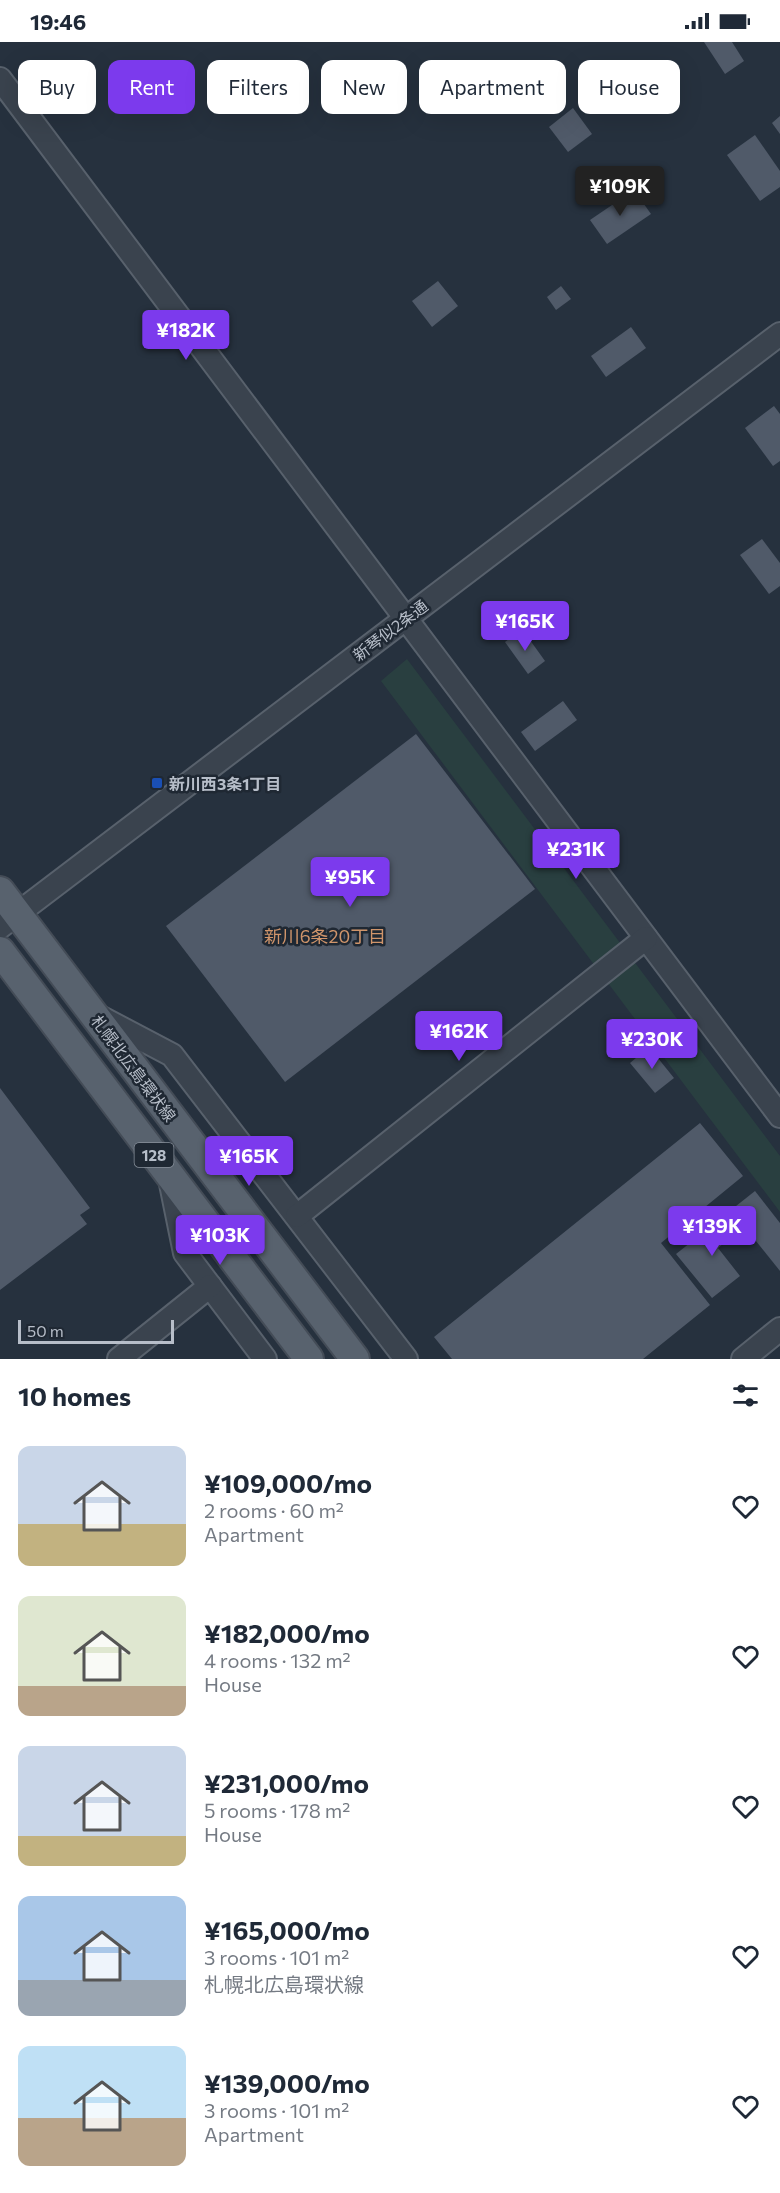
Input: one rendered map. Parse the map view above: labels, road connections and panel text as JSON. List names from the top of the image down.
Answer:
{
  "streets": {
    "main road": ["札幌北広島環状線", "128"],
    "street": ["新琴似2条通"]
  },
  "crossings": [
    ["新琴似2条通", "札幌北広島環状線"]
  ],
  "districts": ["新川6条20丁目"],
  "places": {
    "transit": ["新川西3条1丁目"]
  },
  "scale_bar": "50 m",
  "page": {
    "status": "19:46",
    "chip": [
      "Buy",
      "Rent",
      "Filters",
      "New",
      "Apartment",
      "House"
    ],
    "price": [
      "¥109K",
      "¥182K",
      "¥165K",
      "¥231K",
      "¥95K",
      "¥162K",
      "¥230K",
      "¥165K",
      "¥139K",
      "¥103K"
    ],
    "scale": "50 m",
    "heading": "10 homes",
    "list": [
      {
        "name": "¥109,000/mo",
        "note": "2 rooms · 60 m² · Apartment"
      },
      {
        "name": "¥182,000/mo",
        "note": "4 rooms · 132 m² · House"
      },
      {
        "name": "¥231,000/mo",
        "note": "5 rooms · 178 m² · House"
      },
      {
        "name": "¥165,000/mo",
        "note": "3 rooms · 101 m² · 札幌北広島環状線"
      },
      {
        "name": "¥139,000/mo",
        "note": "3 rooms · 101 m² · Apartment"
      }
    ]
  }
}
